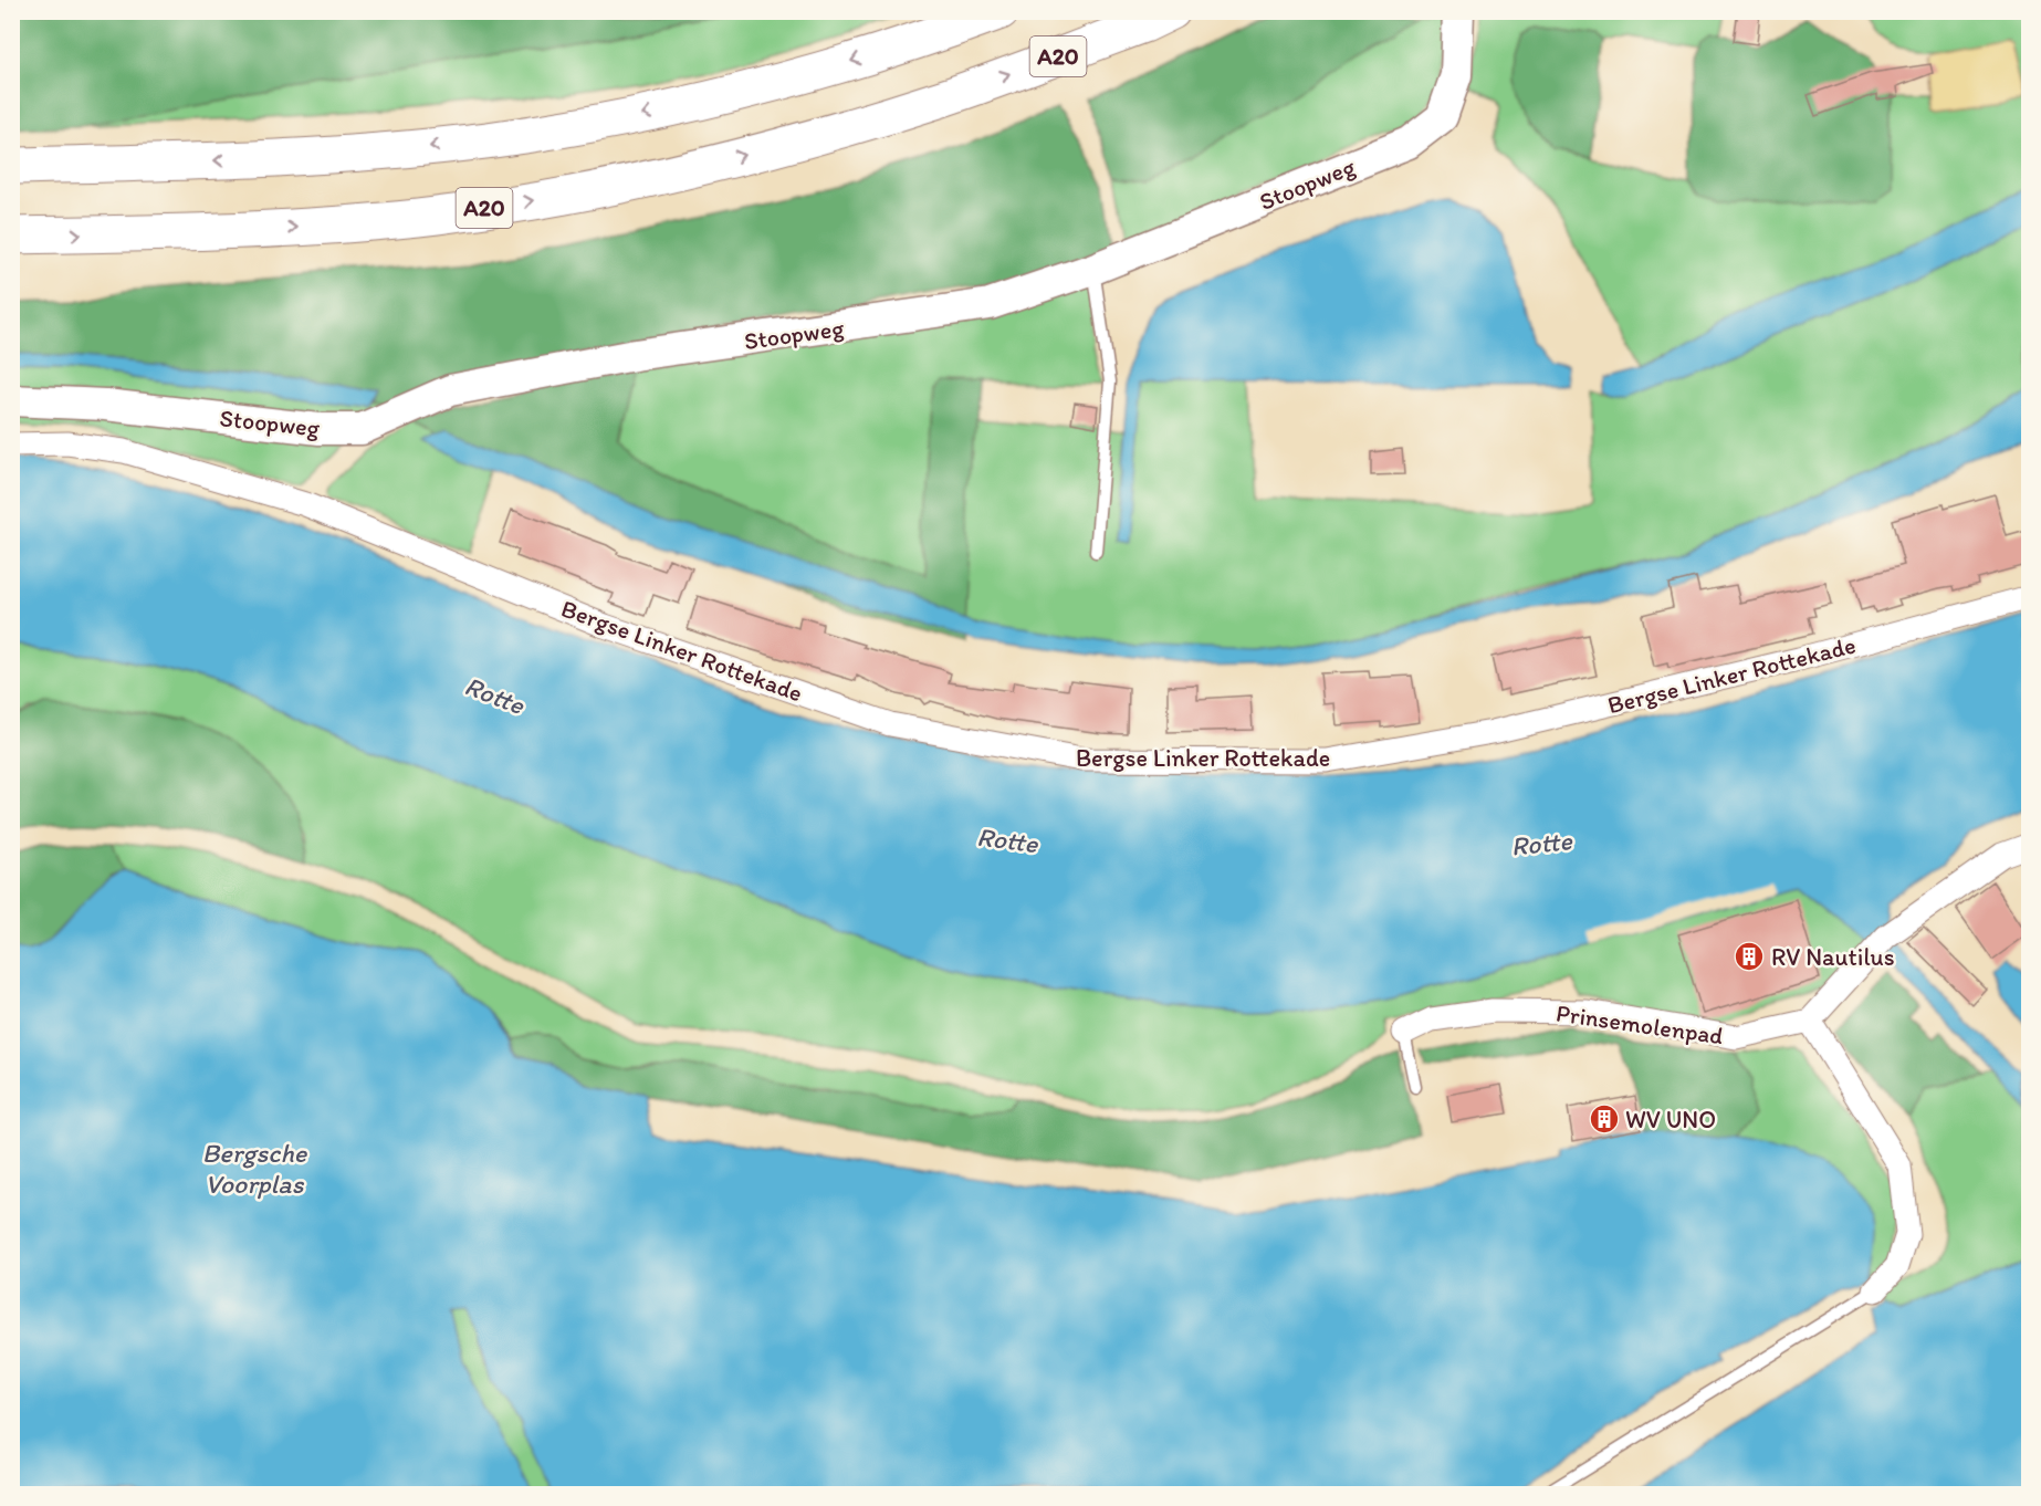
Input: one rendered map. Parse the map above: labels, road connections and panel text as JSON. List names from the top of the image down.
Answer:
{
  "streets": {
    "highway": ["A20"],
    "street": ["Stoopweg", "Bergse Linker Rottekade", "Prinsemolenpad"]
  },
  "water": ["Rotte", "Bergsche Voorplas"],
  "places": {
    "building": ["RV Nautilus", "WV UNO"]
  }
}
